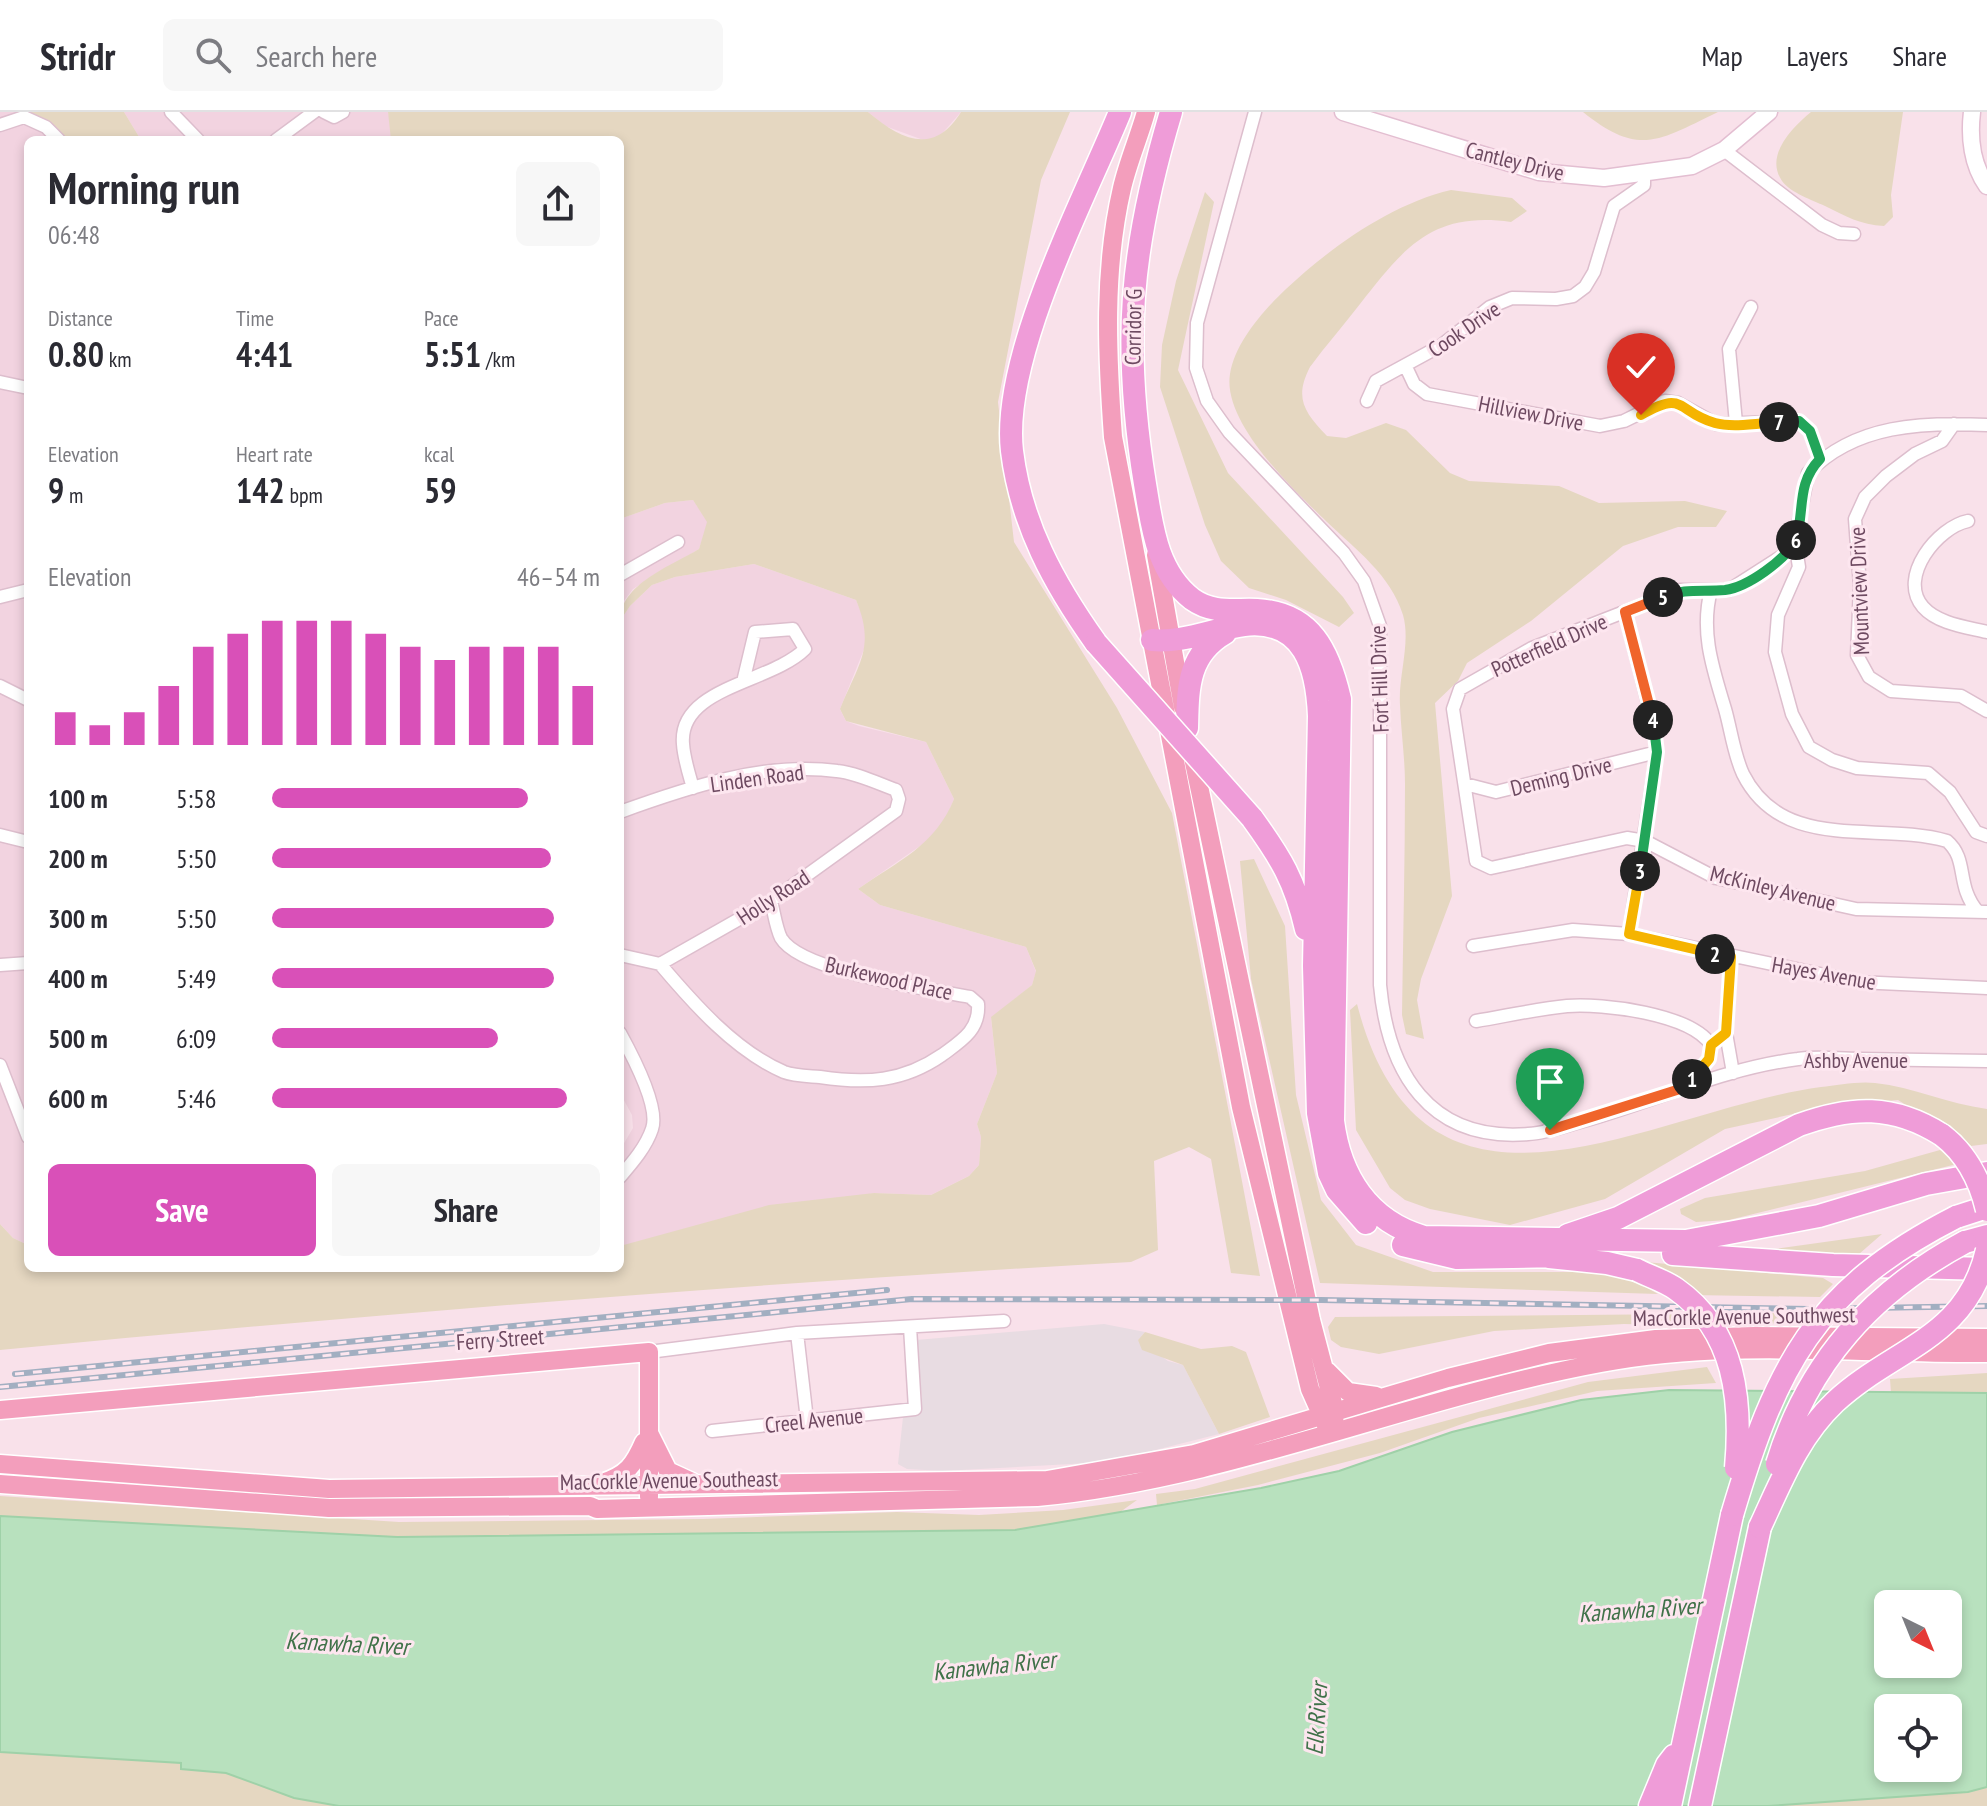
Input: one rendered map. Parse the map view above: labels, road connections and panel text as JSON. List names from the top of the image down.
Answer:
{
  "streets": {
    "highway": ["Corridor G"],
    "main road": ["MacCorkle Avenue Southwest", "Ferry Street", "MacCorkle Avenue Southeast"],
    "street": [
      "Cantley Drive",
      "Cook Drive",
      "Hillview Drive",
      "Mountview Drive",
      "Potterfield Drive",
      "Fort Hill Drive",
      "Deming Drive",
      "Linden Road",
      "McKinley Avenue",
      "Holly Road",
      "Hayes Avenue",
      "Burkewood Place",
      "Ashby Avenue",
      "Creel Avenue"
    ]
  },
  "crossings": [
    ["Cantley Drive", "Cook Drive"],
    ["Cook Drive", "Hillview Drive"],
    ["Potterfield Drive", "Deming Drive"],
    ["Potterfield Drive", "McKinley Avenue"],
    ["Fort Hill Drive", "Ashby Avenue"],
    ["Linden Road", "Holly Road"],
    ["Holly Road", "Burkewood Place"],
    ["MacCorkle Avenue Southwest", "MacCorkle Avenue Southeast"],
    ["Ferry Street", "Creel Avenue"]
  ],
  "water": ["Kanawha River", "Elk River"],
  "north": "bottom right",
  "page": {
    "header": "Stridr",
    "search": "Search here",
    "nav": ["Map", "Layers", "Share"],
    "heading": ["Morning run", "06:48"],
    "stats": [
      ["Distance", "0.80 km"],
      ["Time", "4:41"],
      ["Pace", "5:51 /km"],
      ["Elevation", "9 m"],
      ["Heart rate", "142 bpm"],
      ["kcal", "59"]
    ],
    "pins": [
      "7",
      "6",
      "5",
      "4",
      "3",
      "2",
      "1"
    ],
    "chart": ["Elevation", "46–54 m"],
    "list": [
      {
        "name": "100 m",
        "note": "5:58"
      },
      {
        "name": "200 m",
        "note": "5:50"
      },
      {
        "name": "300 m",
        "note": "5:50"
      },
      {
        "name": "400 m",
        "note": "5:49"
      },
      {
        "name": "500 m",
        "note": "6:09"
      },
      {
        "name": "600 m",
        "note": "5:46"
      }
    ],
    "buttons": ["Save", "Share"]
  }
}
